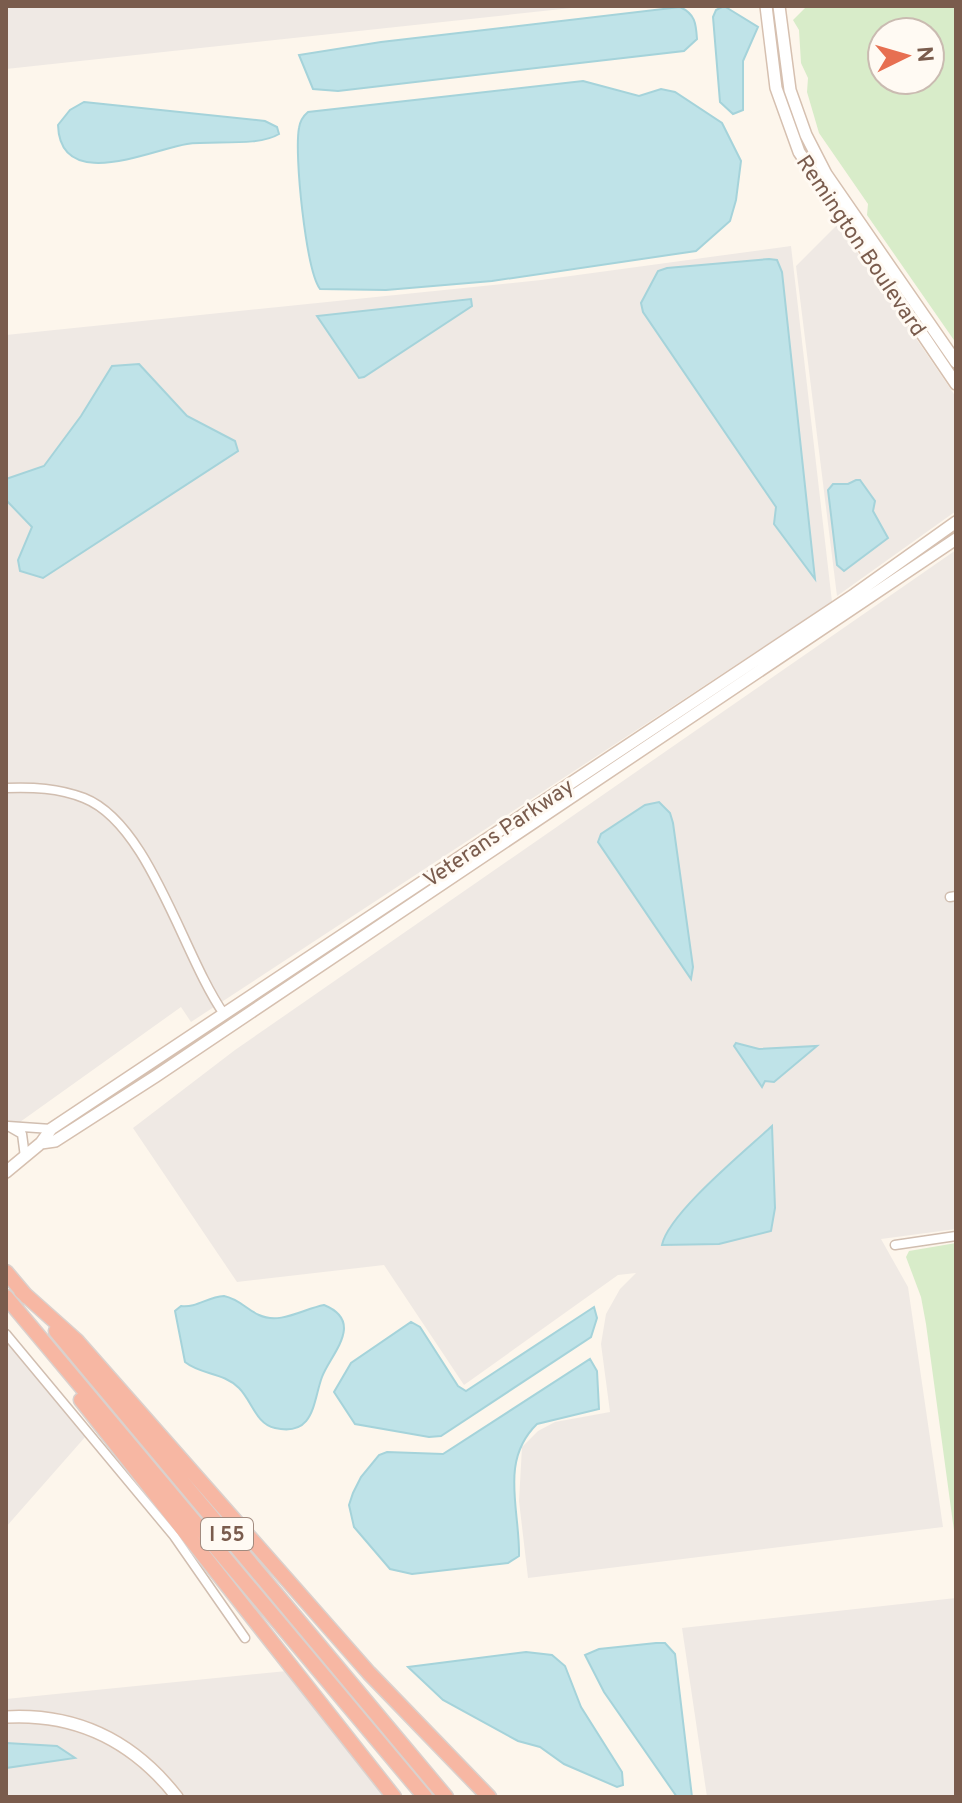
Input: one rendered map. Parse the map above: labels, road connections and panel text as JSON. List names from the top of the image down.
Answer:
{
  "streets": {
    "highway": ["I 55"],
    "main road": ["Remington Boulevard", "Veterans Parkway"]
  },
  "north": "right"
}
